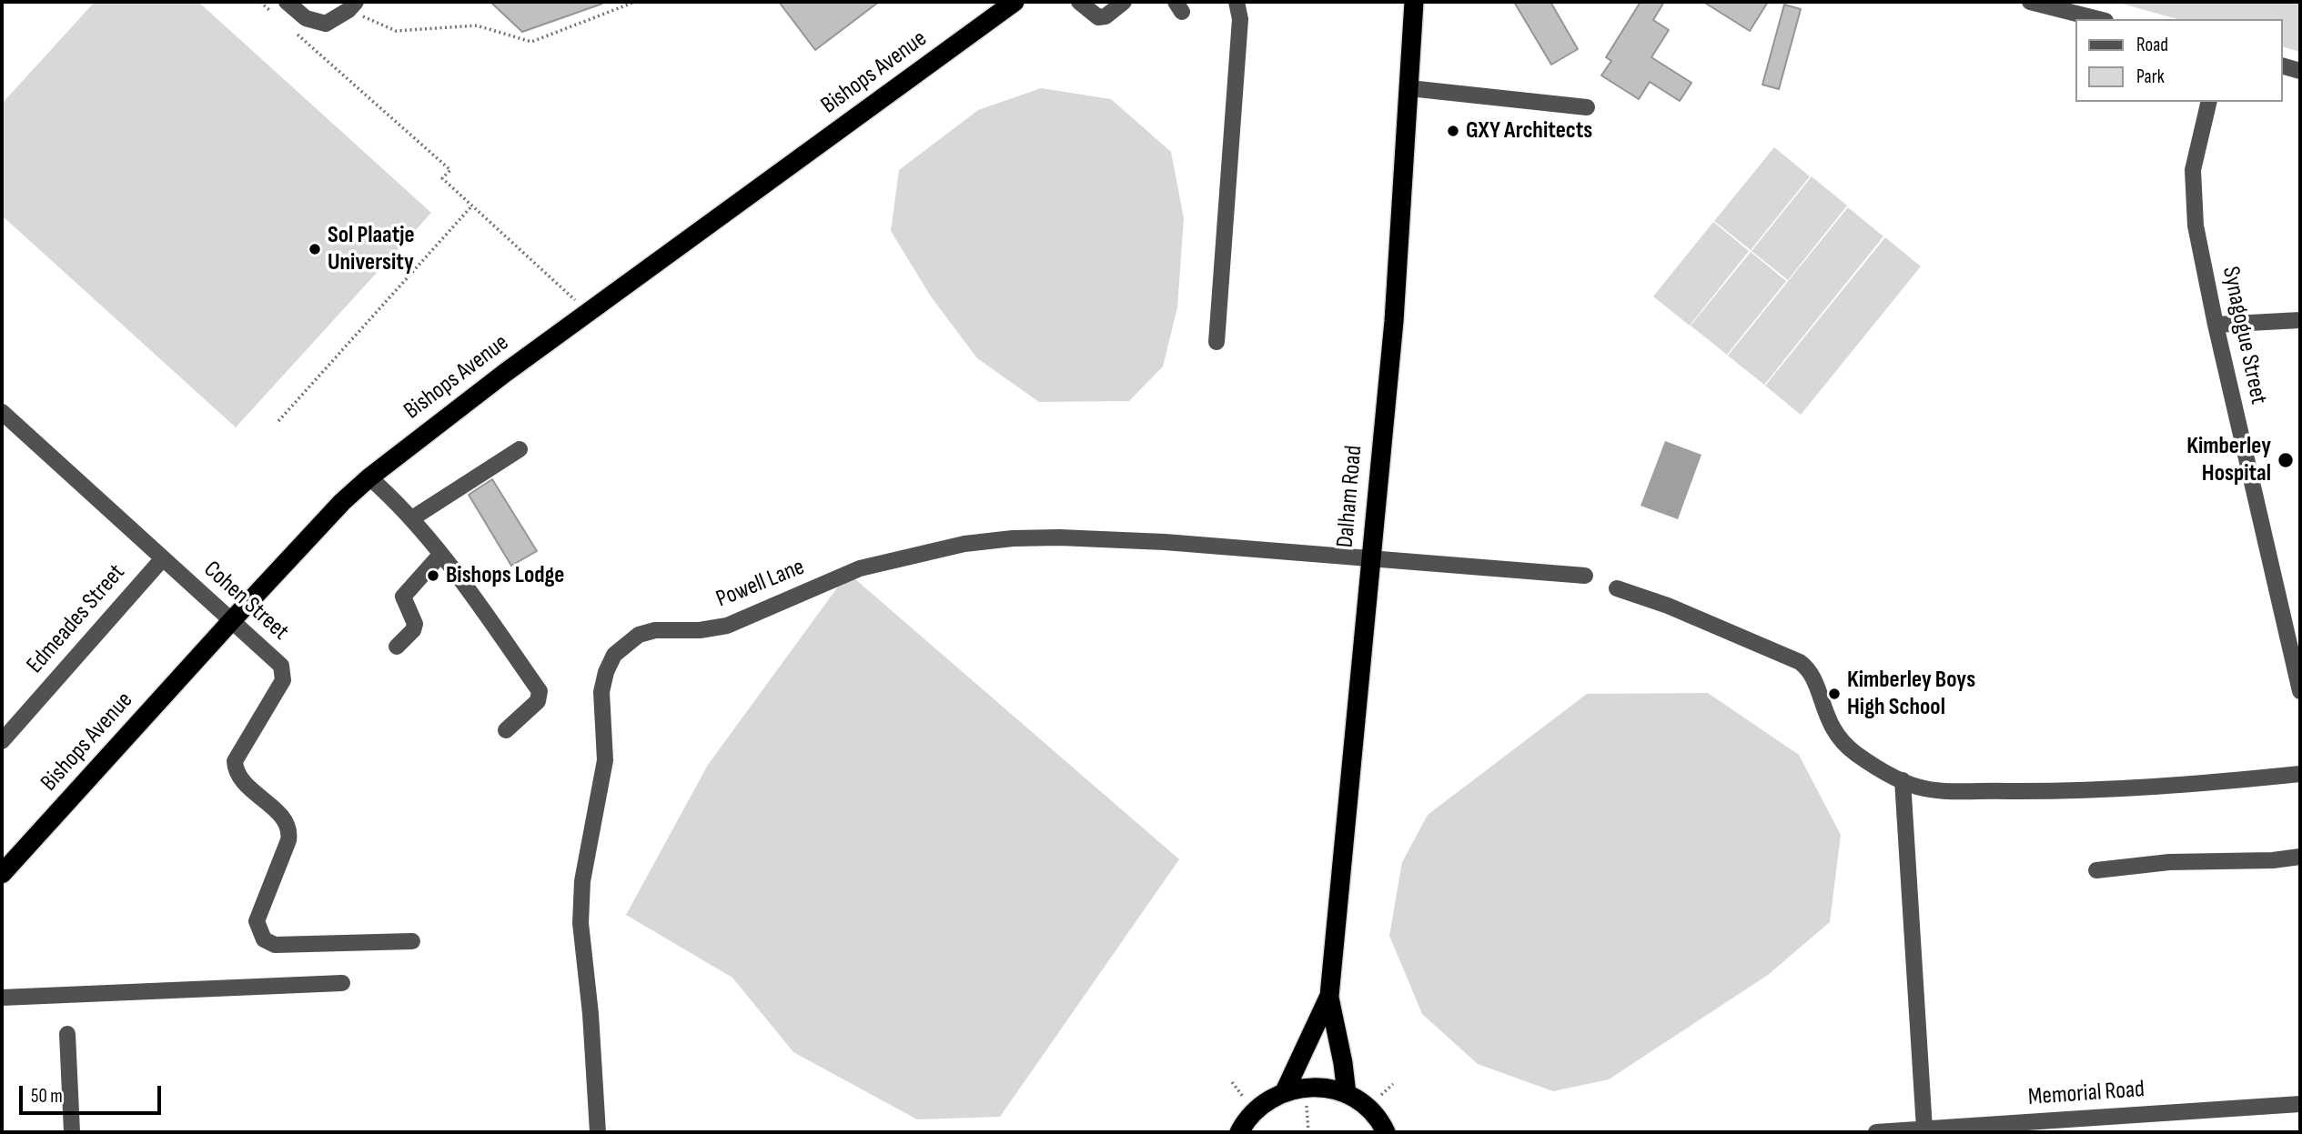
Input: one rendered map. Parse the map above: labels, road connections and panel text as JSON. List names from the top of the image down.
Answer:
{
  "streets": {
    "highway": ["Bishops Avenue", "Dalham Road"],
    "street": [
      "Synagogue Street",
      "Powell Lane",
      "Cohen Street",
      "Edmeades Street",
      "Memorial Road"
    ]
  },
  "crossings": [
    ["Bishops Avenue", "Cohen Street"],
    ["Dalham Road", "Powell Lane"],
    ["Cohen Street", "Edmeades Street"]
  ],
  "places": [
    "GXY Architects",
    "Sol Plaatje University",
    "Kimberley Hospital",
    "Bishops Lodge",
    "Kimberley Boys High School"
  ],
  "legend": ["Road", "Park"],
  "scale_bar": "50 m"
}
